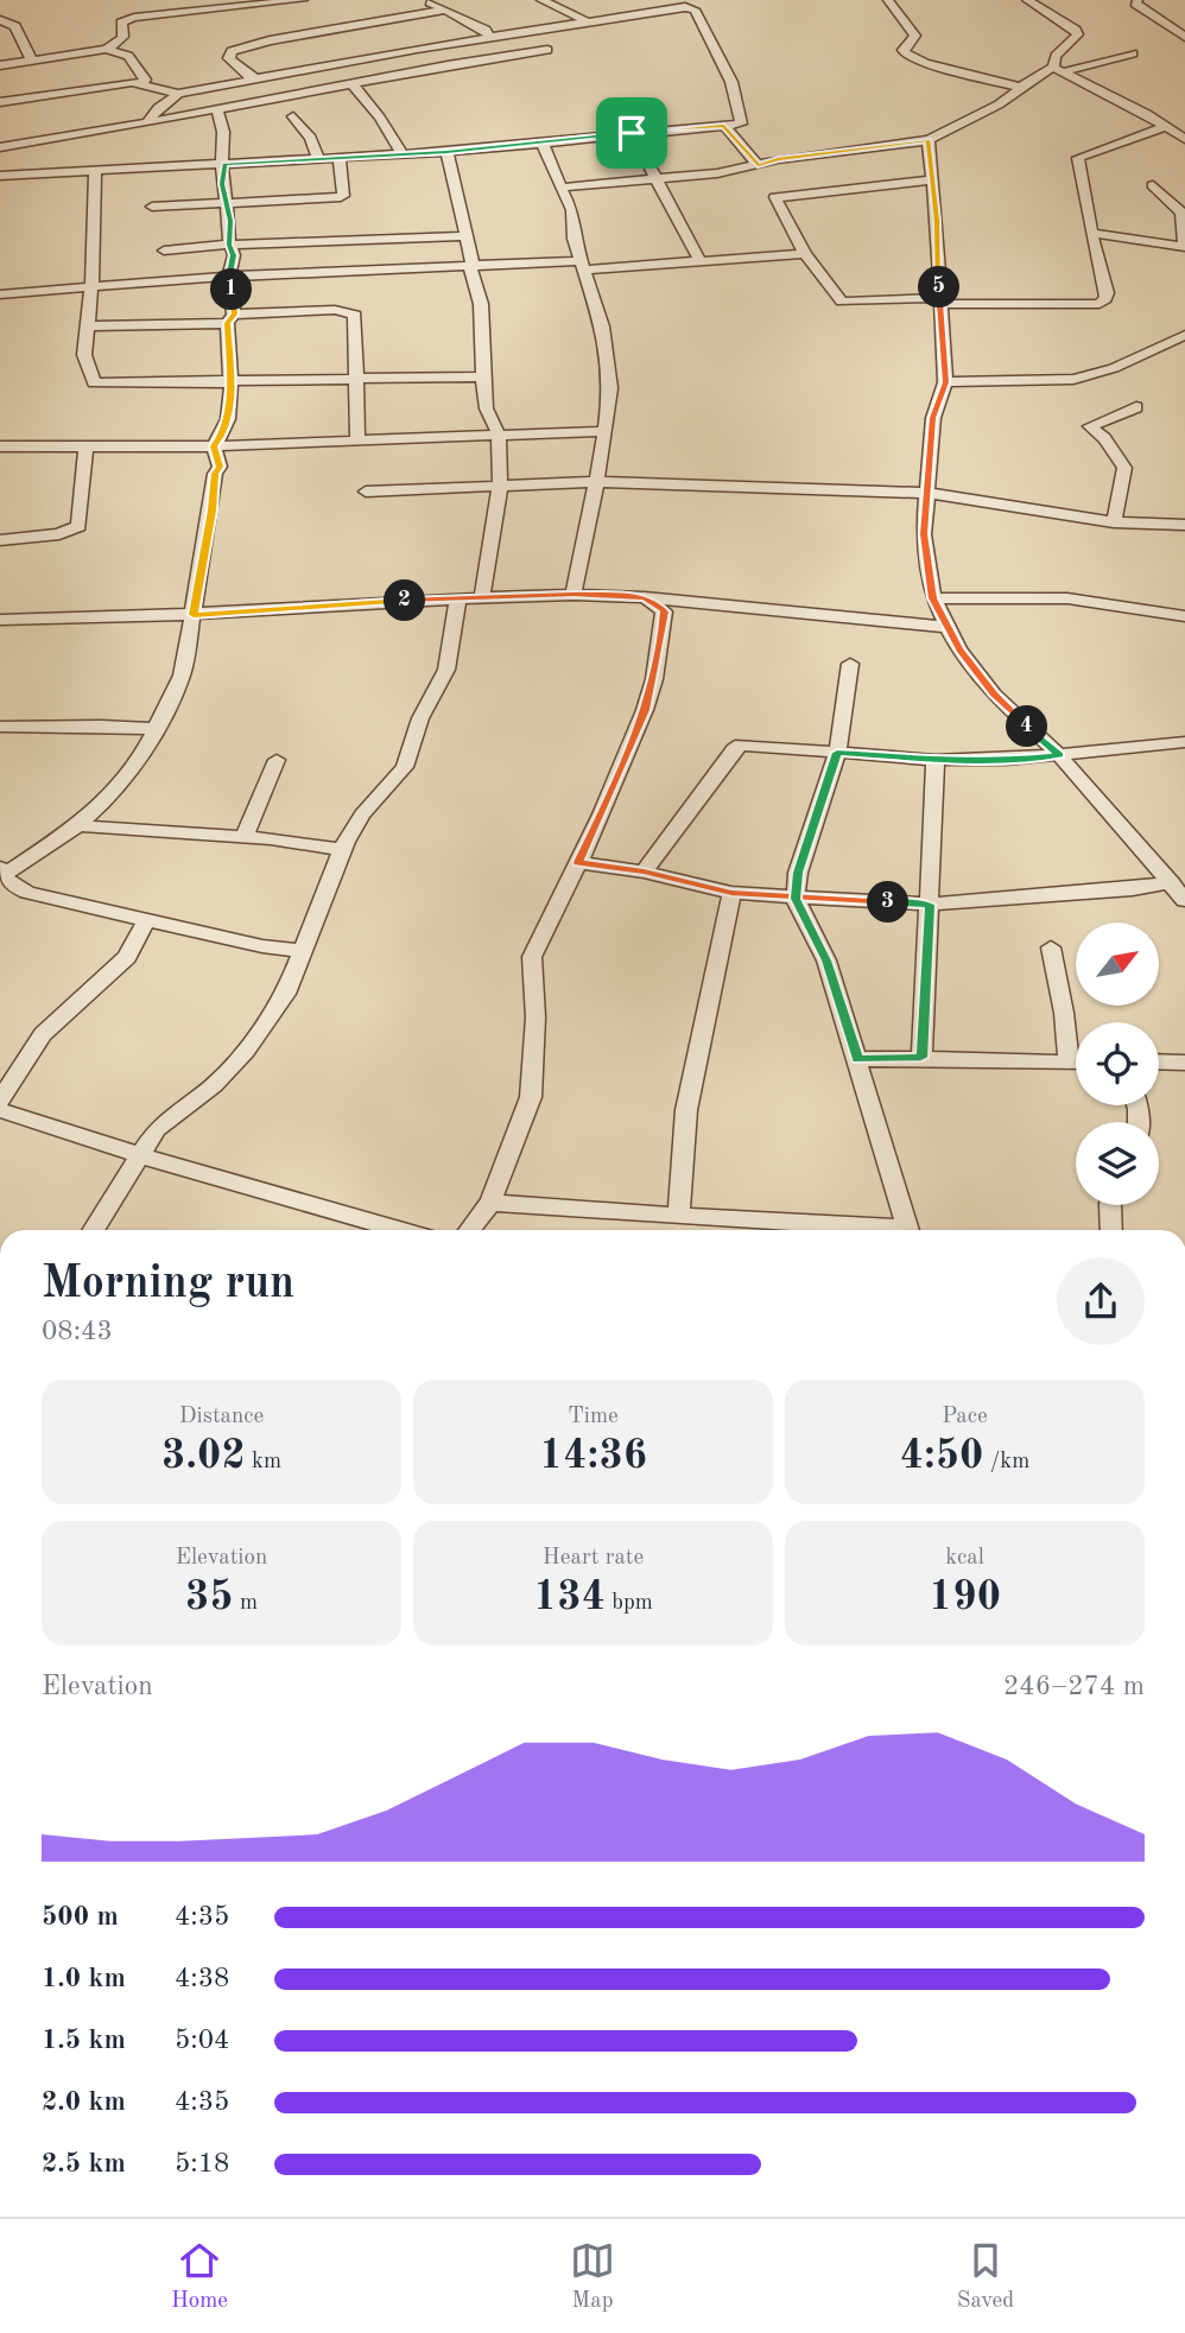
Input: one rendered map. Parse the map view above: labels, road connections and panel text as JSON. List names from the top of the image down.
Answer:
{
  "north": "top right",
  "page": {
    "pins": [
      "5",
      "1",
      "2",
      "4",
      "3"
    ],
    "heading": ["Morning run", "08:43"],
    "stats": [
      ["Distance", "3.02 km"],
      ["Time", "14:36"],
      ["Pace", "4:50 /km"],
      ["Elevation", "35 m"],
      ["Heart rate", "134 bpm"],
      ["kcal", "190"]
    ],
    "chart": ["Elevation", "246–274 m"],
    "list": [
      {
        "name": "500 m",
        "note": "4:35"
      },
      {
        "name": "1.0 km",
        "note": "4:38"
      },
      {
        "name": "1.5 km",
        "note": "5:04"
      },
      {
        "name": "2.0 km",
        "note": "4:35"
      },
      {
        "name": "2.5 km",
        "note": "5:18"
      }
    ],
    "tabs": ["Home", "Map", "Saved"]
  }
}
